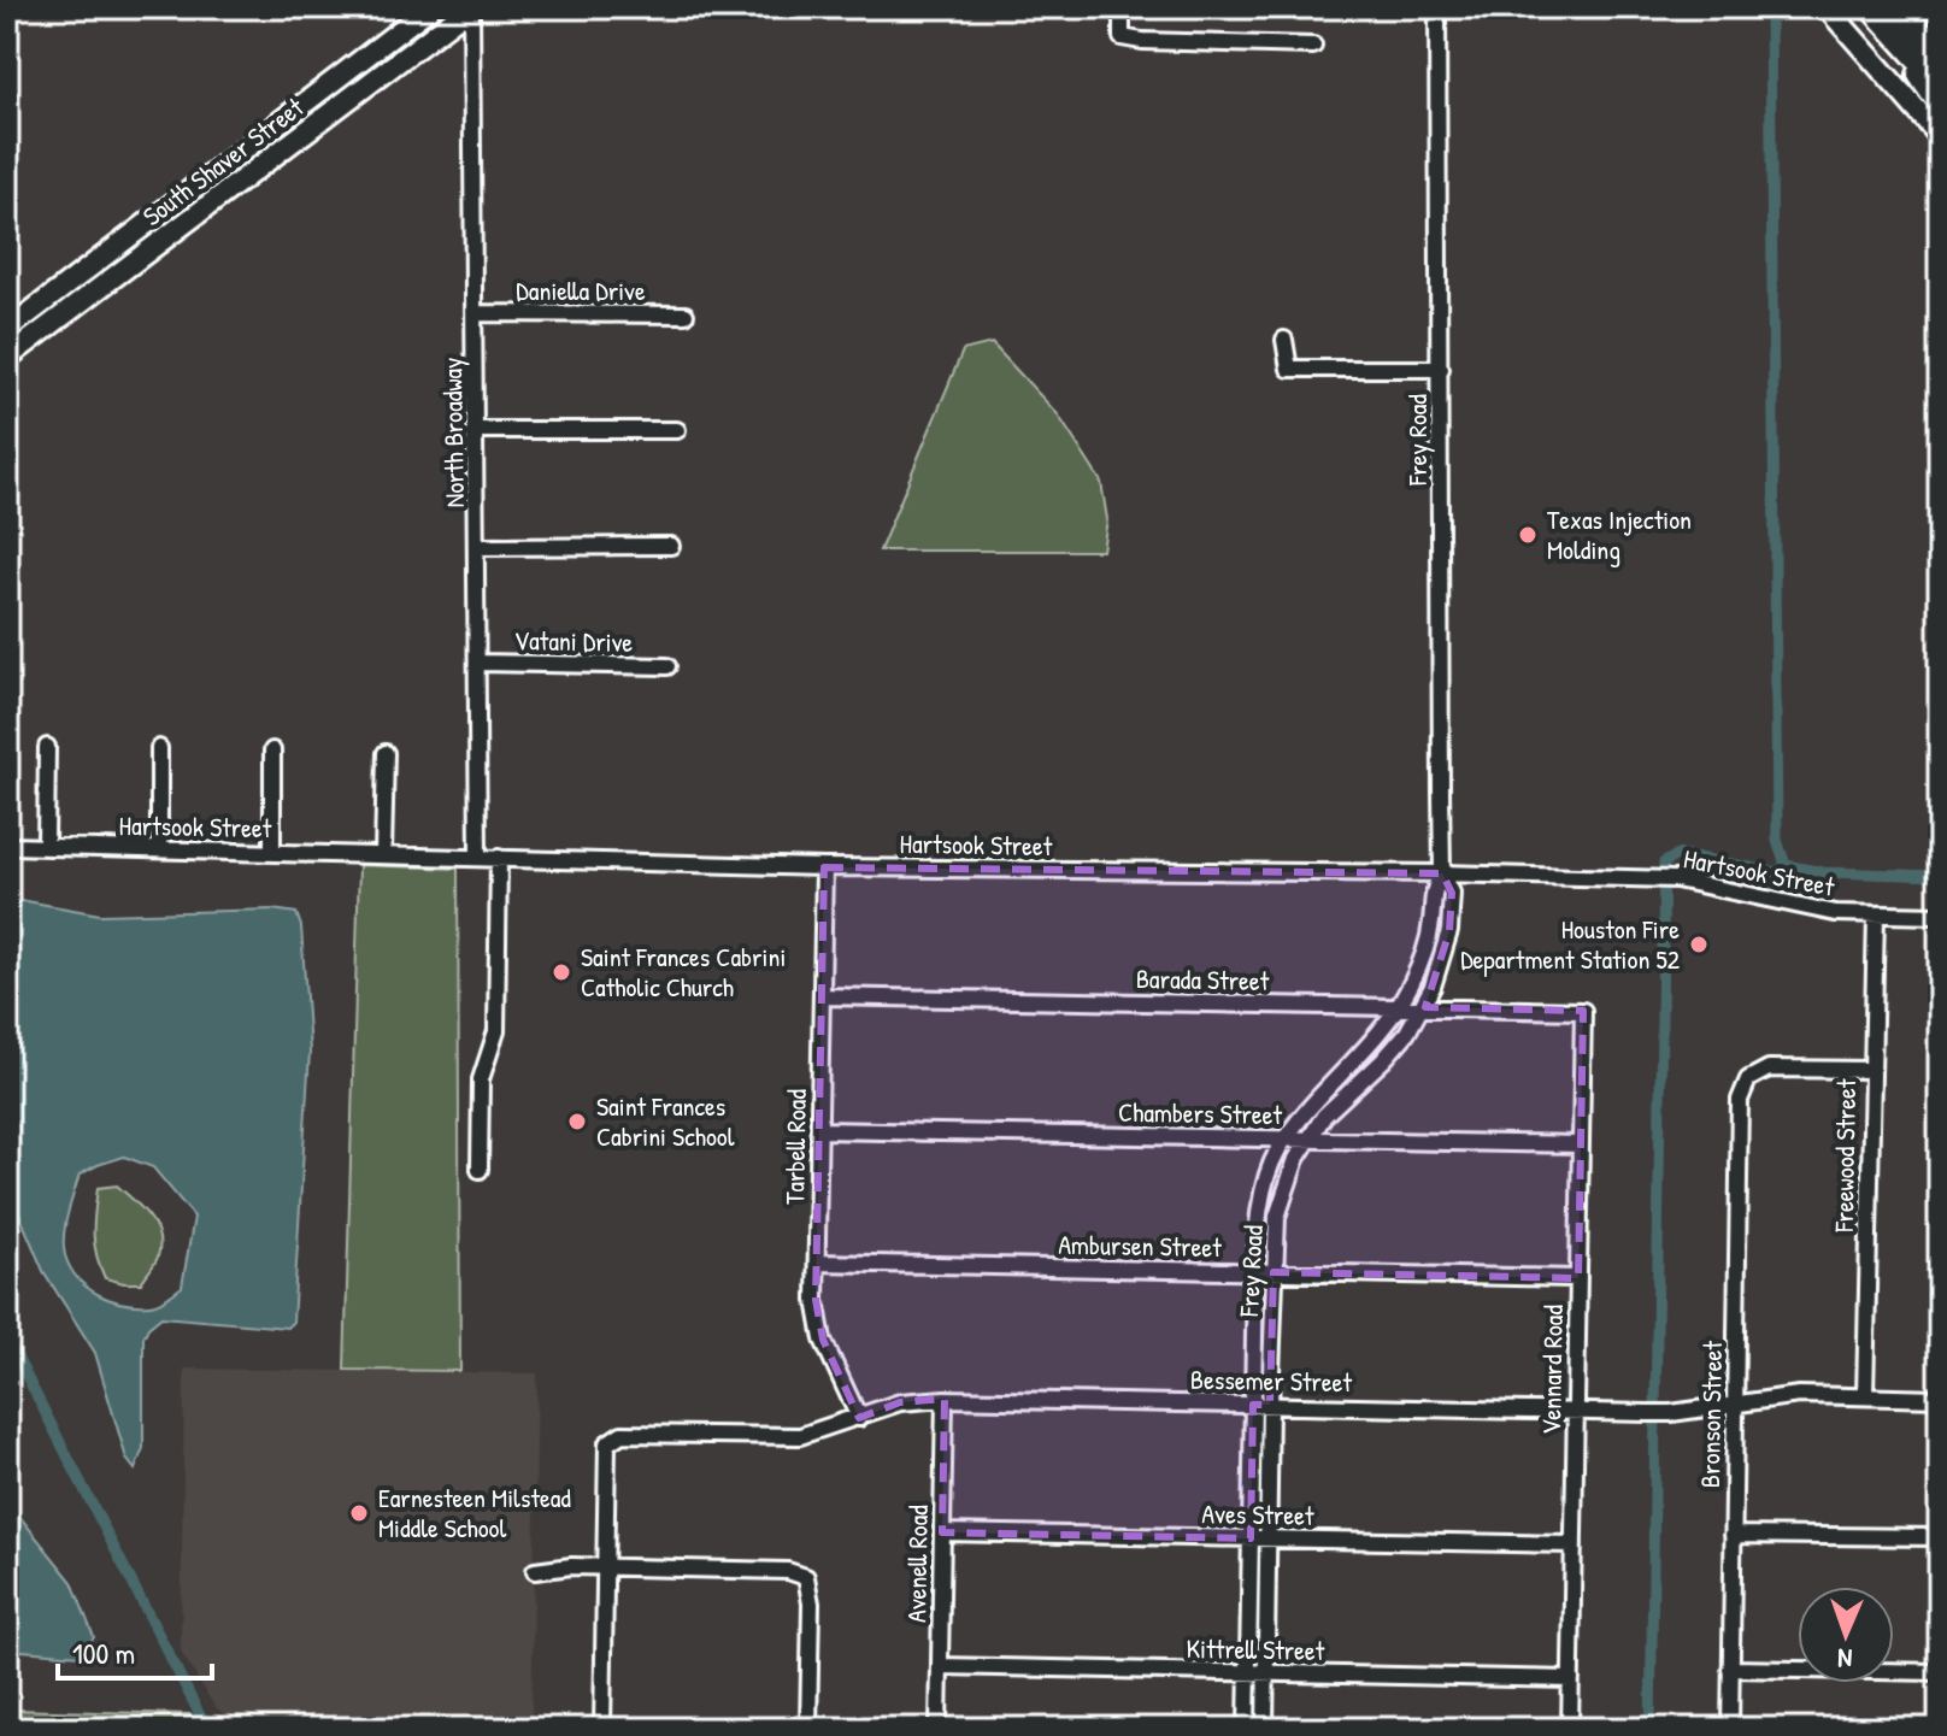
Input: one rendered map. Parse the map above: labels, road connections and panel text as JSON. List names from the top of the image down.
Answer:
{
  "streets": {
    "main road": ["South Shaver Street"],
    "street": [
      "Daniella Drive",
      "North Broadway",
      "Frey Road",
      "Vatani Drive",
      "Hartsook Street",
      "Barada Street",
      "Chambers Street",
      "Tarbell Road",
      "Freewood Street",
      "Ambursen Street",
      "Vennard Road",
      "Bessemer Street",
      "Bronson Street",
      "Aves Street",
      "Avenell Road",
      "Kittrell Street"
    ]
  },
  "crossings": [
    ["South Shaver Street", "North Broadway"],
    ["Daniella Drive", "North Broadway"],
    ["North Broadway", "Vatani Drive"],
    ["North Broadway", "Hartsook Street"],
    ["Frey Road", "Hartsook Street"],
    ["Frey Road", "Barada Street"],
    ["Frey Road", "Chambers Street"],
    ["Frey Road", "Ambursen Street"],
    ["Frey Road", "Bessemer Street"],
    ["Frey Road", "Aves Street"],
    ["Frey Road", "Kittrell Street"],
    ["Hartsook Street", "Tarbell Road"],
    ["Hartsook Street", "Freewood Street"],
    ["Barada Street", "Tarbell Road"],
    ["Barada Street", "Vennard Road"],
    ["Chambers Street", "Tarbell Road"],
    ["Chambers Street", "Vennard Road"],
    ["Tarbell Road", "Ambursen Street"],
    ["Tarbell Road", "Bessemer Street"],
    ["Freewood Street", "Bessemer Street"],
    ["Freewood Street", "Bronson Street"],
    ["Ambursen Street", "Vennard Road"],
    ["Vennard Road", "Bessemer Street"],
    ["Vennard Road", "Aves Street"],
    ["Vennard Road", "Kittrell Street"],
    ["Bessemer Street", "Bronson Street"],
    ["Bessemer Street", "Avenell Road"],
    ["Aves Street", "Avenell Road"],
    ["Avenell Road", "Kittrell Street"]
  ],
  "places": [
    "Texas Injection Molding",
    "Houston Fire Department Station 52",
    "Saint Frances Cabrini Catholic Church",
    "Saint Frances Cabrini School",
    "Earnesteen Milstead Middle School"
  ],
  "scale_bar": "100 m",
  "north": "bottom"
}
